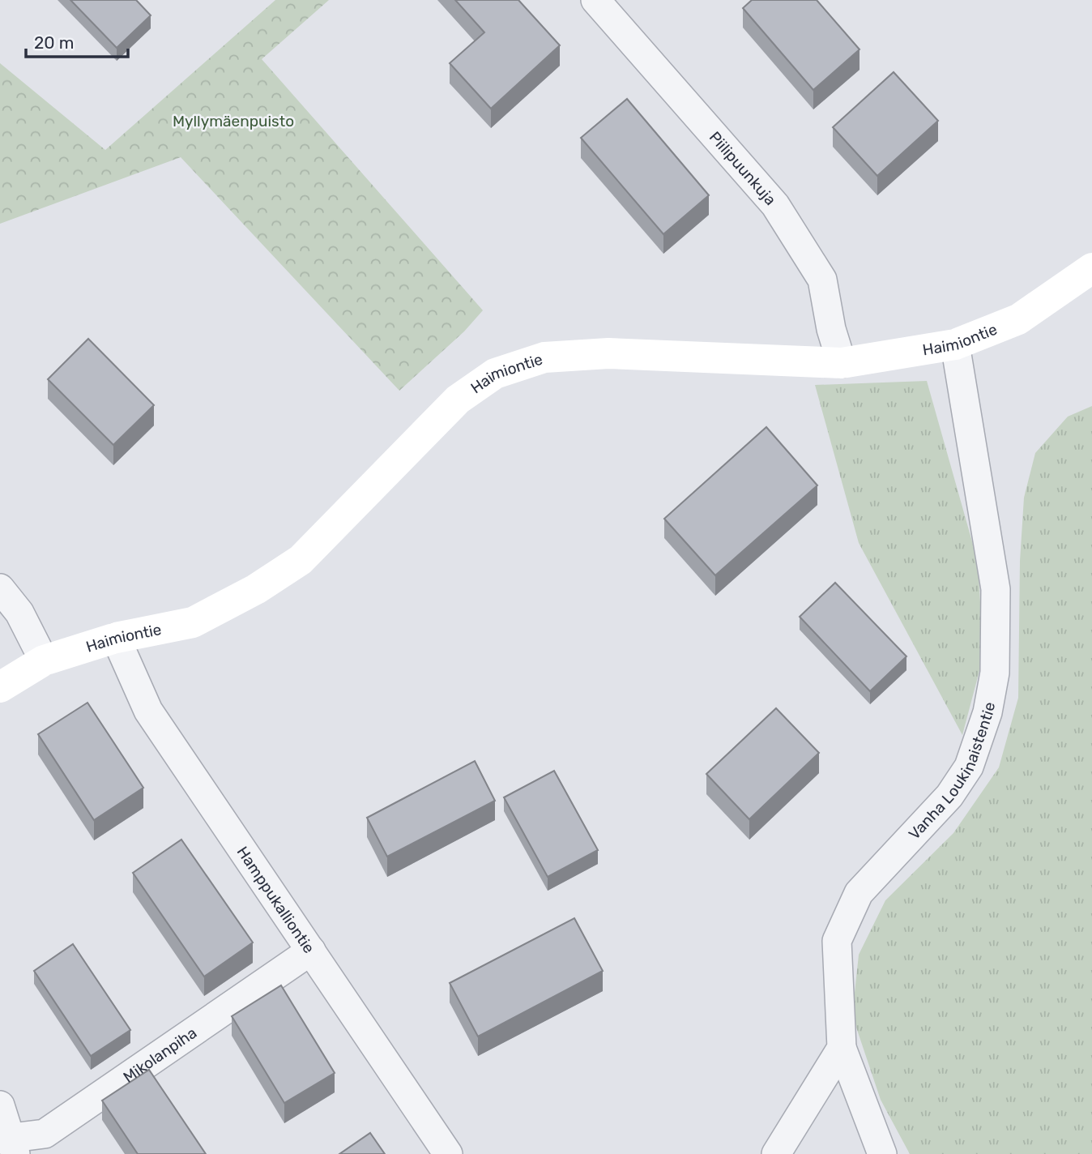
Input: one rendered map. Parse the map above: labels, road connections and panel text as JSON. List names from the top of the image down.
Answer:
{
  "streets": {
    "street": [
      "Piilipuunkuja",
      "Haimiontie",
      "Vanha Loukinaistentie",
      "Hamppukalliontie",
      "Mikolanpiha"
    ]
  },
  "crossings": [
    ["Piilipuunkuja", "Haimiontie"],
    ["Haimiontie", "Vanha Loukinaistentie"],
    ["Haimiontie", "Hamppukalliontie"],
    ["Hamppukalliontie", "Mikolanpiha"]
  ],
  "parks": ["Myllymäenpuisto"],
  "scale_bar": "20 m"
}
